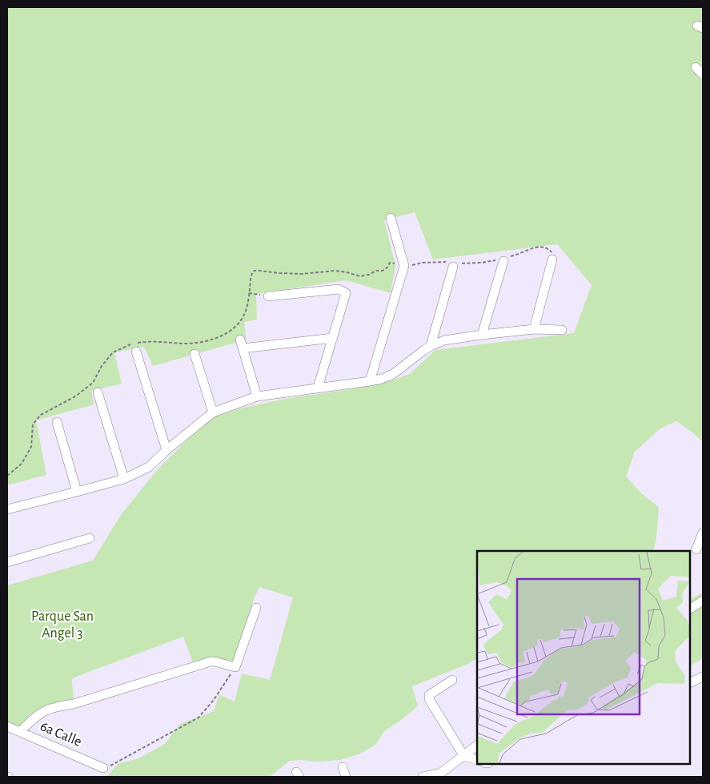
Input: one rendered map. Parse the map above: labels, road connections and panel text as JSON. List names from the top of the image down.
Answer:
{
  "streets": {
    "street": ["6a Calle"]
  },
  "parks": ["Parque San Angel 3"]
}
